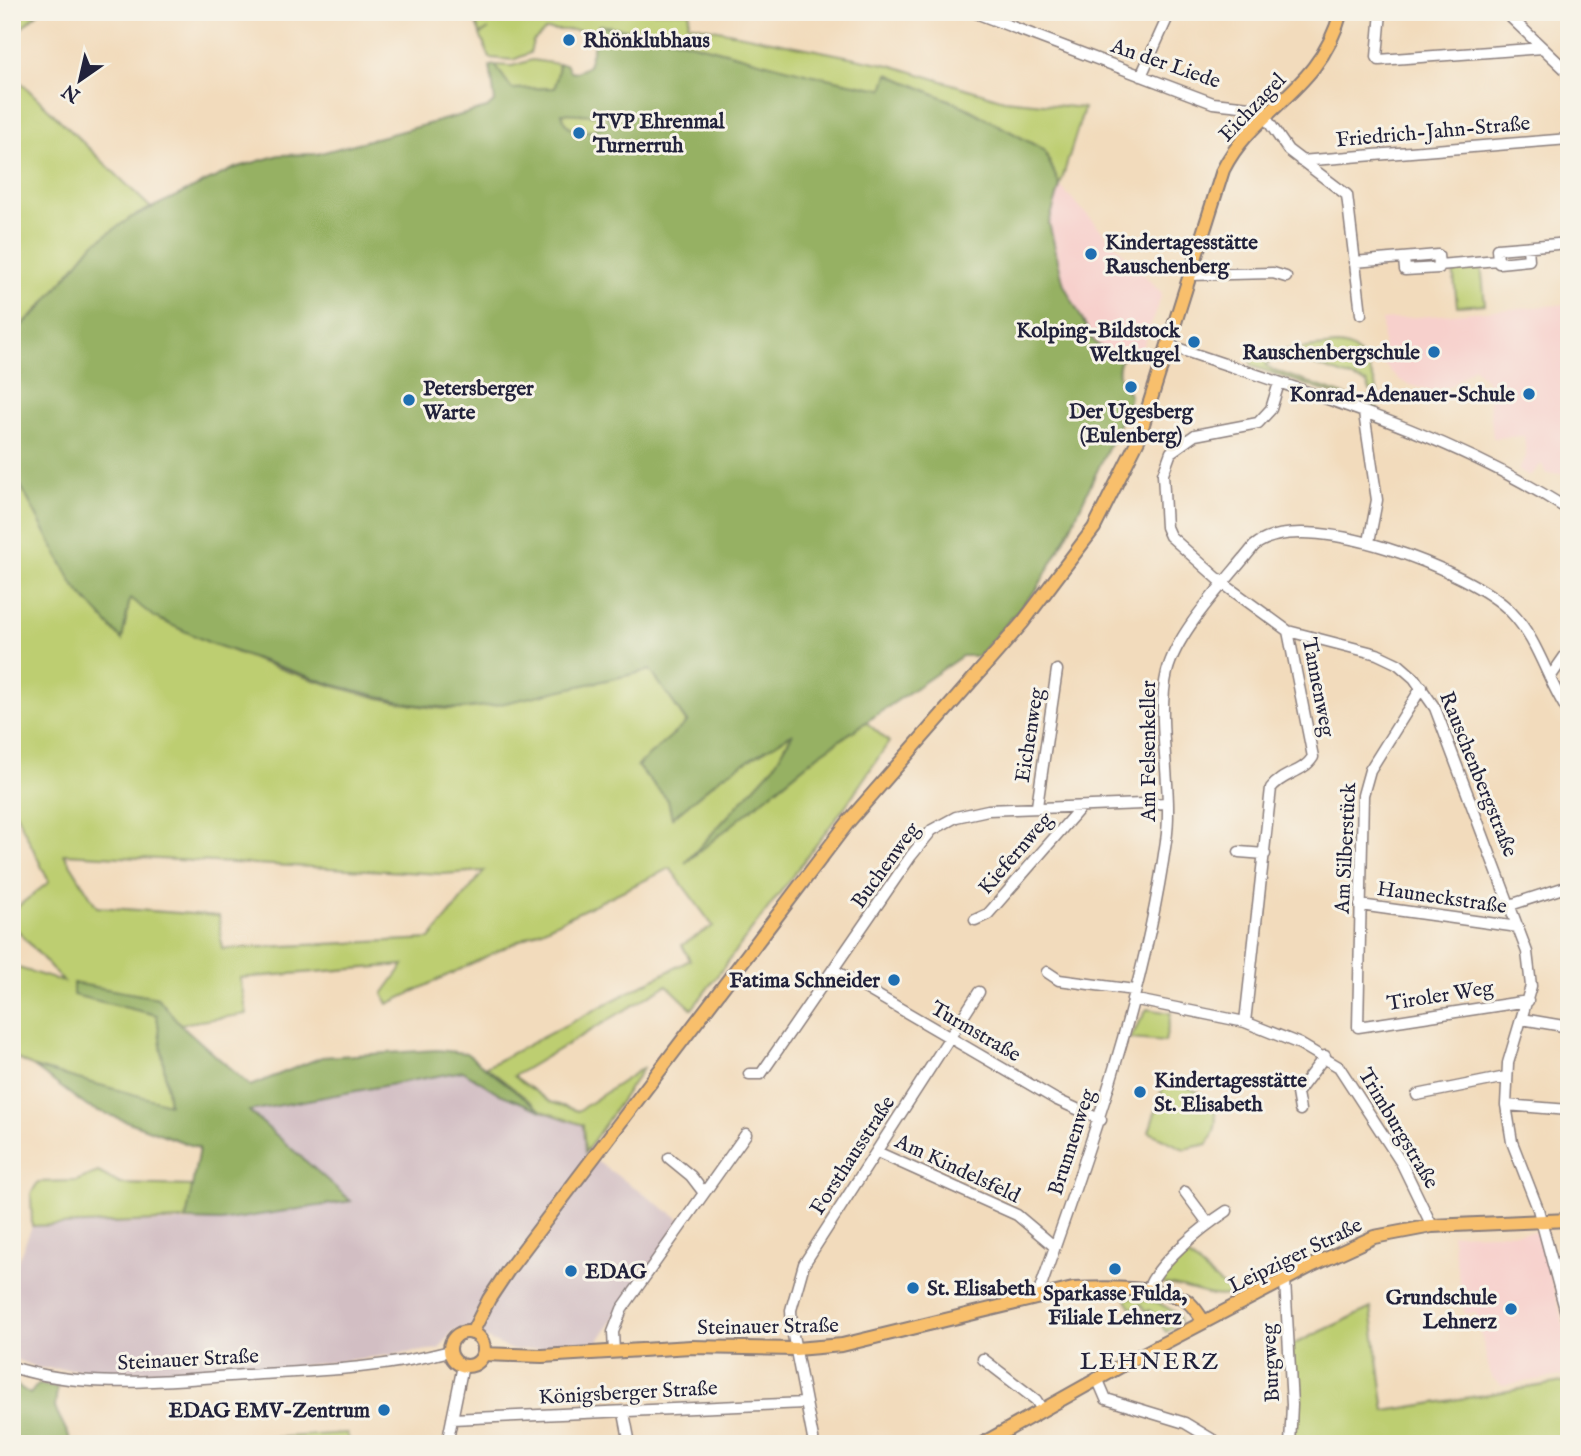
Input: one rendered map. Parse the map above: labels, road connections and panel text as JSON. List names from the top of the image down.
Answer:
{
  "streets": {
    "main road": ["Eichzagel", "Leipziger Straße", "Steinauer Straße"],
    "street": [
      "An der Liede",
      "Friedrich-Jahn-Straße",
      "Tannenweg",
      "Eichenweg",
      "Am Felsenkeller",
      "Rauschenbergstraße",
      "Am Silberstück",
      "Kiefernweg",
      "Buchenweg",
      "Hauneckstraße",
      "Tiroler Weg",
      "Turmstraße",
      "Trimburgstraße",
      "Brunnenweg",
      "Forsthausstraße",
      "Am Kindelsfeld",
      "Burgweg",
      "Königsberger Straße"
    ]
  },
  "crossings": [
    ["An der Liede", "Eichzagel"],
    ["An der Liede", "Friedrich-Jahn-Straße"],
    ["Eichzagel", "Friedrich-Jahn-Straße"],
    ["Eichzagel", "Steinauer Straße"],
    ["Tannenweg", "Rauschenbergstraße"],
    ["Tannenweg", "Trimburgstraße"],
    ["Eichenweg", "Buchenweg"],
    ["Am Felsenkeller", "Rauschenbergstraße"],
    ["Am Felsenkeller", "Buchenweg"],
    ["Am Felsenkeller", "Trimburgstraße"],
    ["Am Felsenkeller", "Brunnenweg"],
    ["Rauschenbergstraße", "Am Silberstück"],
    ["Rauschenbergstraße", "Hauneckstraße"],
    ["Rauschenbergstraße", "Tiroler Weg"],
    ["Rauschenbergstraße", "Leipziger Straße"],
    ["Am Silberstück", "Hauneckstraße"],
    ["Am Silberstück", "Tiroler Weg"],
    ["Kiefernweg", "Buchenweg"],
    ["Buchenweg", "Turmstraße"],
    ["Turmstraße", "Brunnenweg"],
    ["Turmstraße", "Forsthausstraße"],
    ["Trimburgstraße", "Brunnenweg"],
    ["Trimburgstraße", "Leipziger Straße"],
    ["Brunnenweg", "Am Kindelsfeld"],
    ["Brunnenweg", "Steinauer Straße"],
    ["Forsthausstraße", "Am Kindelsfeld"],
    ["Forsthausstraße", "Steinauer Straße"],
    ["Forsthausstraße", "Königsberger Straße"],
    ["Leipziger Straße", "Steinauer Straße"],
    ["Leipziger Straße", "Burgweg"]
  ],
  "districts": ["LEHNERZ"],
  "places": [
    "Rhönklubhaus",
    "TVP Ehrenmal Turnerruh",
    "Kindertagesstätte Rauschenberg",
    "Kolping-Bildstock Weltkugel",
    "Rauschenbergschule",
    "Der Ugesberg (Eulenberg)",
    "Konrad-Adenauer-Schule",
    "Petersberger Warte",
    "Fatima Schneider",
    "Kindertagesstätte St. Elisabeth",
    "Sparkasse Fulda, Filiale Lehnerz",
    "EDAG",
    "St. Elisabeth",
    "Grundschule Lehnerz",
    "EDAG EMV-Zentrum"
  ],
  "north": "bottom left"
}
